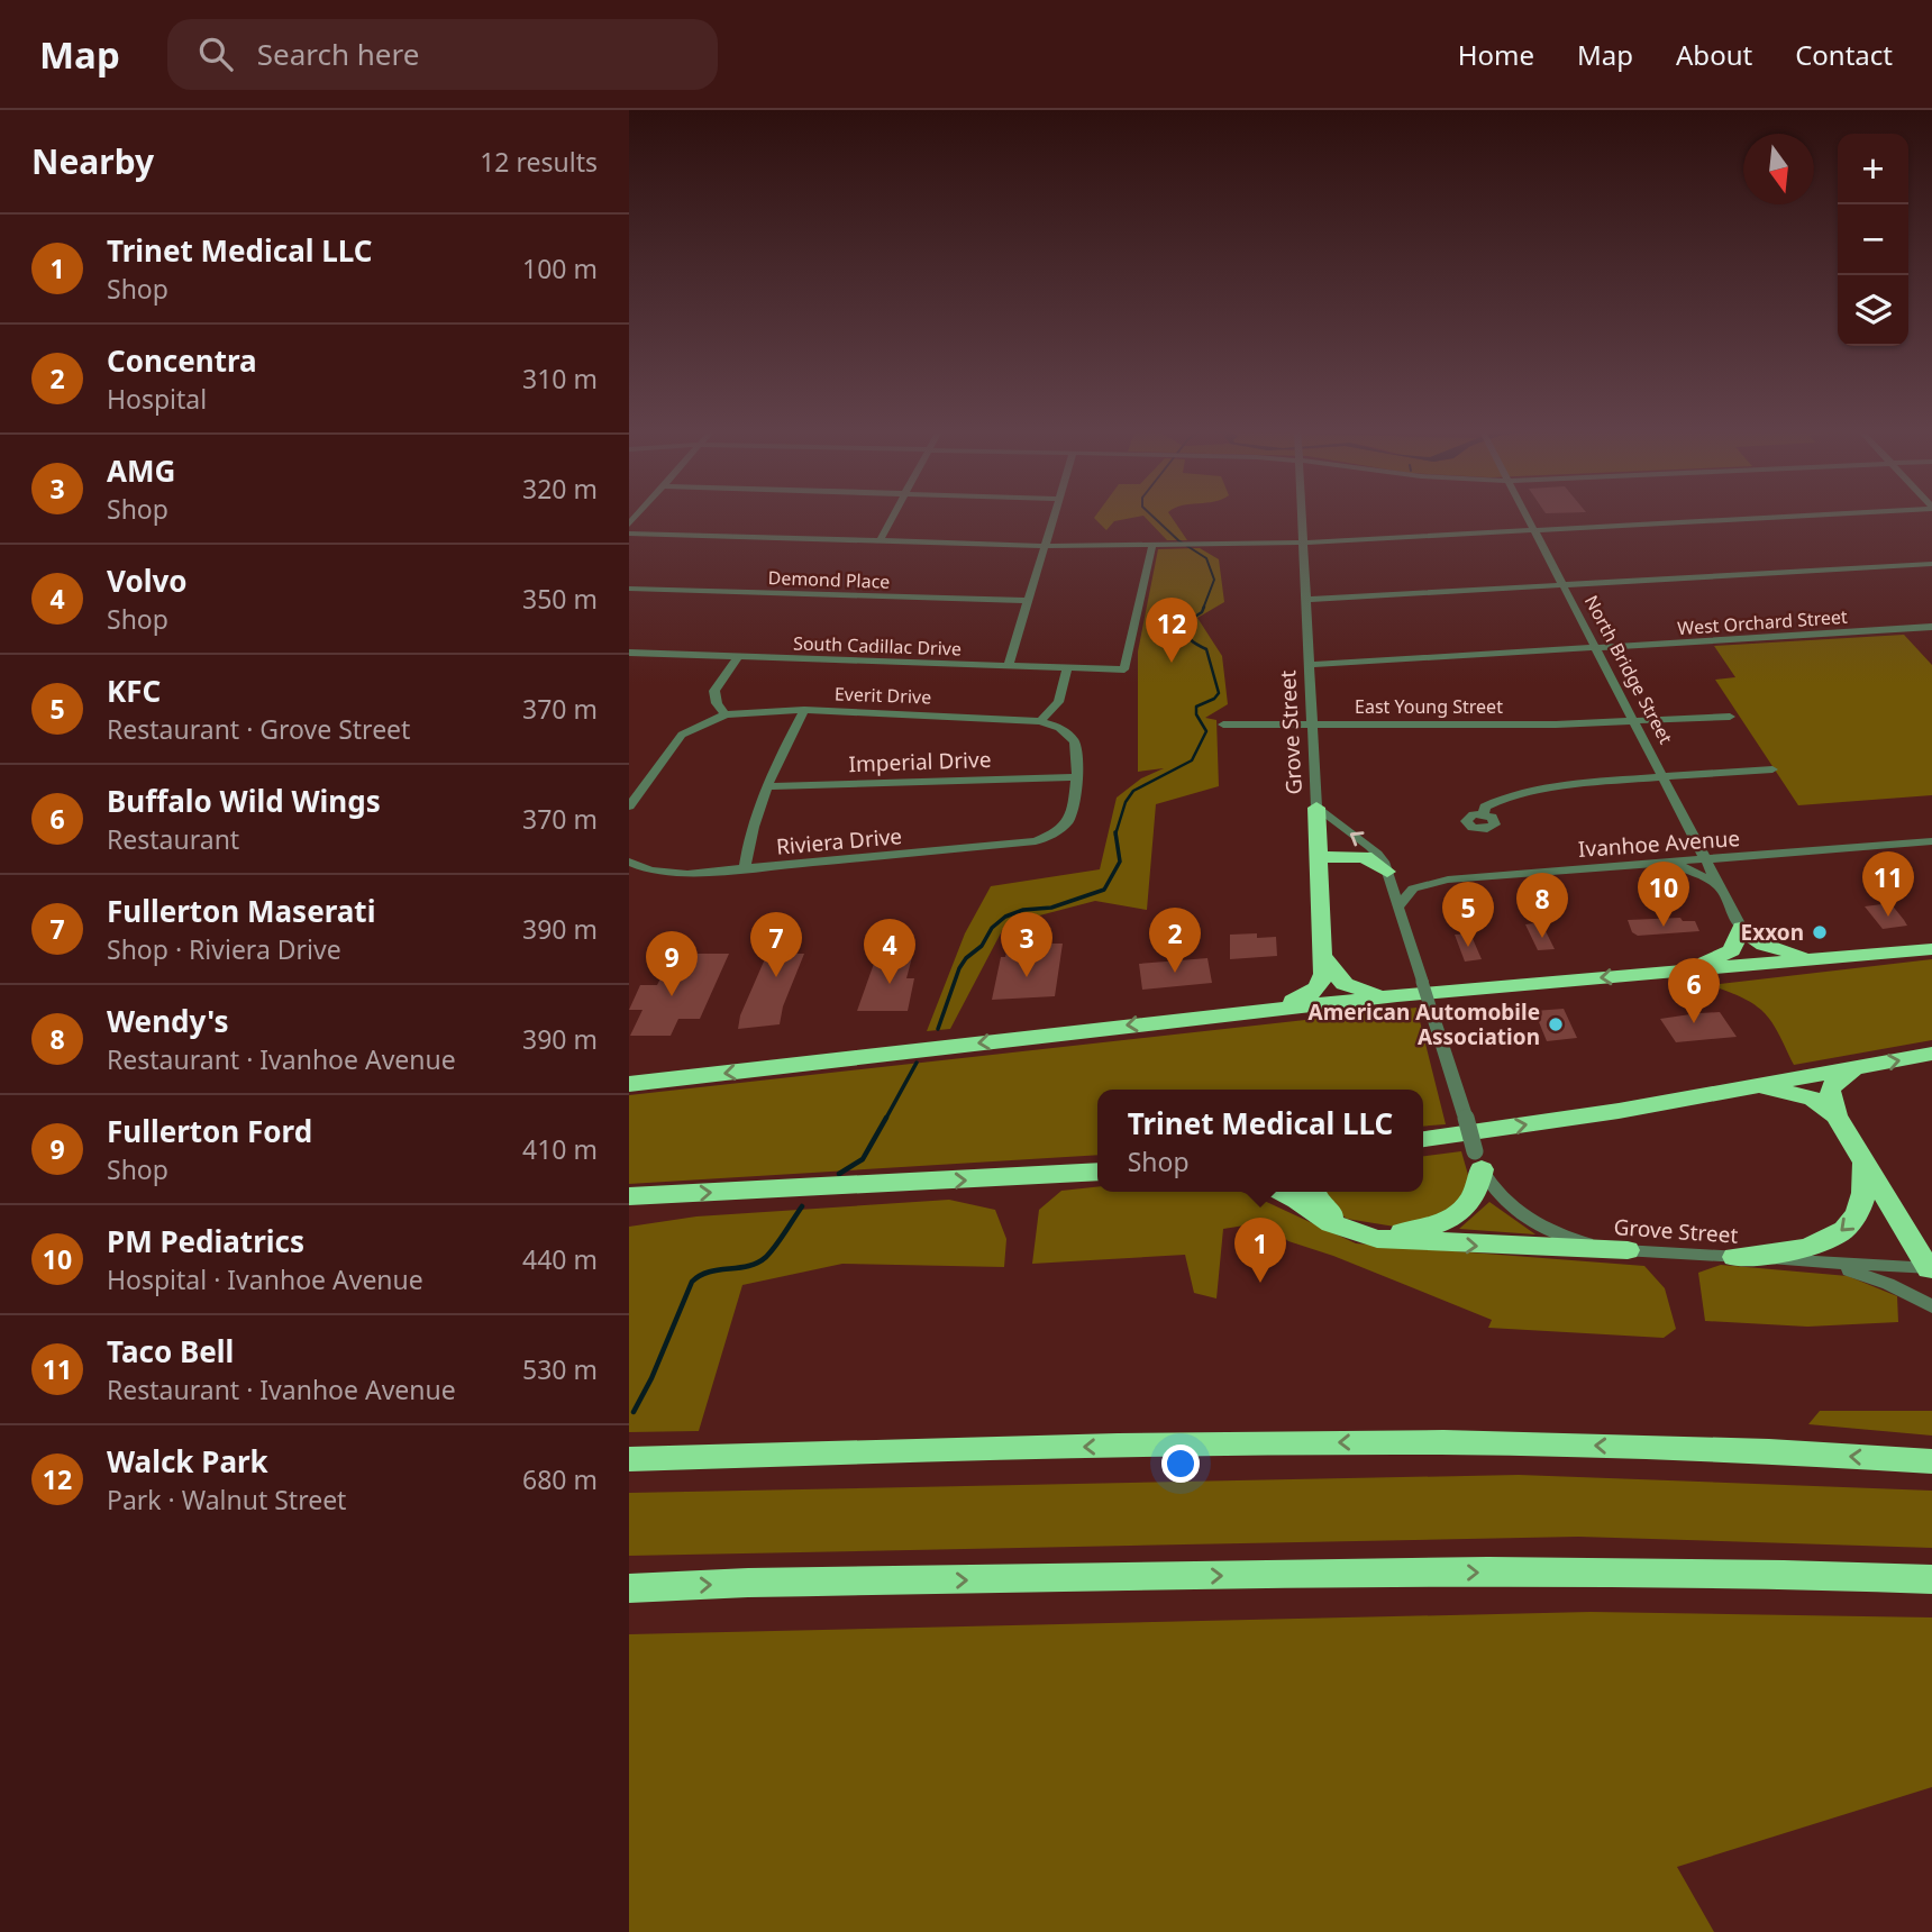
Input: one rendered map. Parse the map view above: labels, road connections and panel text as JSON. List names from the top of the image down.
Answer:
{
  "streets": {
    "street": [
      "Demond Place",
      "West Orchard Street",
      "South Cadillac Drive",
      "North Bridge Street",
      "Everit Drive",
      "East Young Street",
      "Grove Street",
      "Imperial Drive",
      "Riviera Drive",
      "Ivanhoe Avenue"
    ]
  },
  "crossings": [
    ["West Orchard Street", "North Bridge Street"],
    ["West Orchard Street", "Grove Street"],
    ["North Bridge Street", "East Young Street"],
    ["North Bridge Street", "Ivanhoe Avenue"],
    ["East Young Street", "Grove Street"],
    ["Grove Street", "Ivanhoe Avenue"],
    ["Imperial Drive", "Riviera Drive"]
  ],
  "places": ["Exxon", "American Automobile Association"],
  "north": "bottom",
  "page": {
    "header": "Map",
    "search": "Search here",
    "nav": [
      "Home",
      "Map",
      "About",
      "Contact"
    ],
    "heading": ["Nearby", "12 results"],
    "map_buttons": ["+", "−"],
    "list": [
      {
        "mark": "1",
        "name": "Trinet Medical LLC",
        "note": "Shop",
        "value": "100 m"
      },
      {
        "mark": "2",
        "name": "Concentra",
        "note": "Hospital",
        "value": "310 m"
      },
      {
        "mark": "3",
        "name": "AMG",
        "note": "Shop",
        "value": "320 m"
      },
      {
        "mark": "4",
        "name": "Volvo",
        "note": "Shop",
        "value": "350 m"
      },
      {
        "mark": "5",
        "name": "KFC",
        "note": "Restaurant · Grove Street",
        "value": "370 m"
      },
      {
        "mark": "6",
        "name": "Buffalo Wild Wings",
        "note": "Restaurant",
        "value": "370 m"
      },
      {
        "mark": "7",
        "name": "Fullerton Maserati",
        "note": "Shop · Riviera Drive",
        "value": "390 m"
      },
      {
        "mark": "8",
        "name": "Wendy's",
        "note": "Restaurant · Ivanhoe Avenue",
        "value": "390 m"
      },
      {
        "mark": "9",
        "name": "Fullerton Ford",
        "note": "Shop",
        "value": "410 m"
      },
      {
        "mark": "10",
        "name": "PM Pediatrics",
        "note": "Hospital · Ivanhoe Avenue",
        "value": "440 m"
      },
      {
        "mark": "11",
        "name": "Taco Bell",
        "note": "Restaurant · Ivanhoe Avenue",
        "value": "530 m"
      },
      {
        "mark": "12",
        "name": "Walck Park",
        "note": "Park · Walnut Street",
        "value": "680 m"
      }
    ],
    "pins": [
      "12",
      "11",
      "10",
      "8",
      "5",
      "2",
      "3",
      "7",
      "4",
      "9",
      "6",
      "1"
    ],
    "popup": ["Trinet Medical LLC", "Shop"]
  }
}
